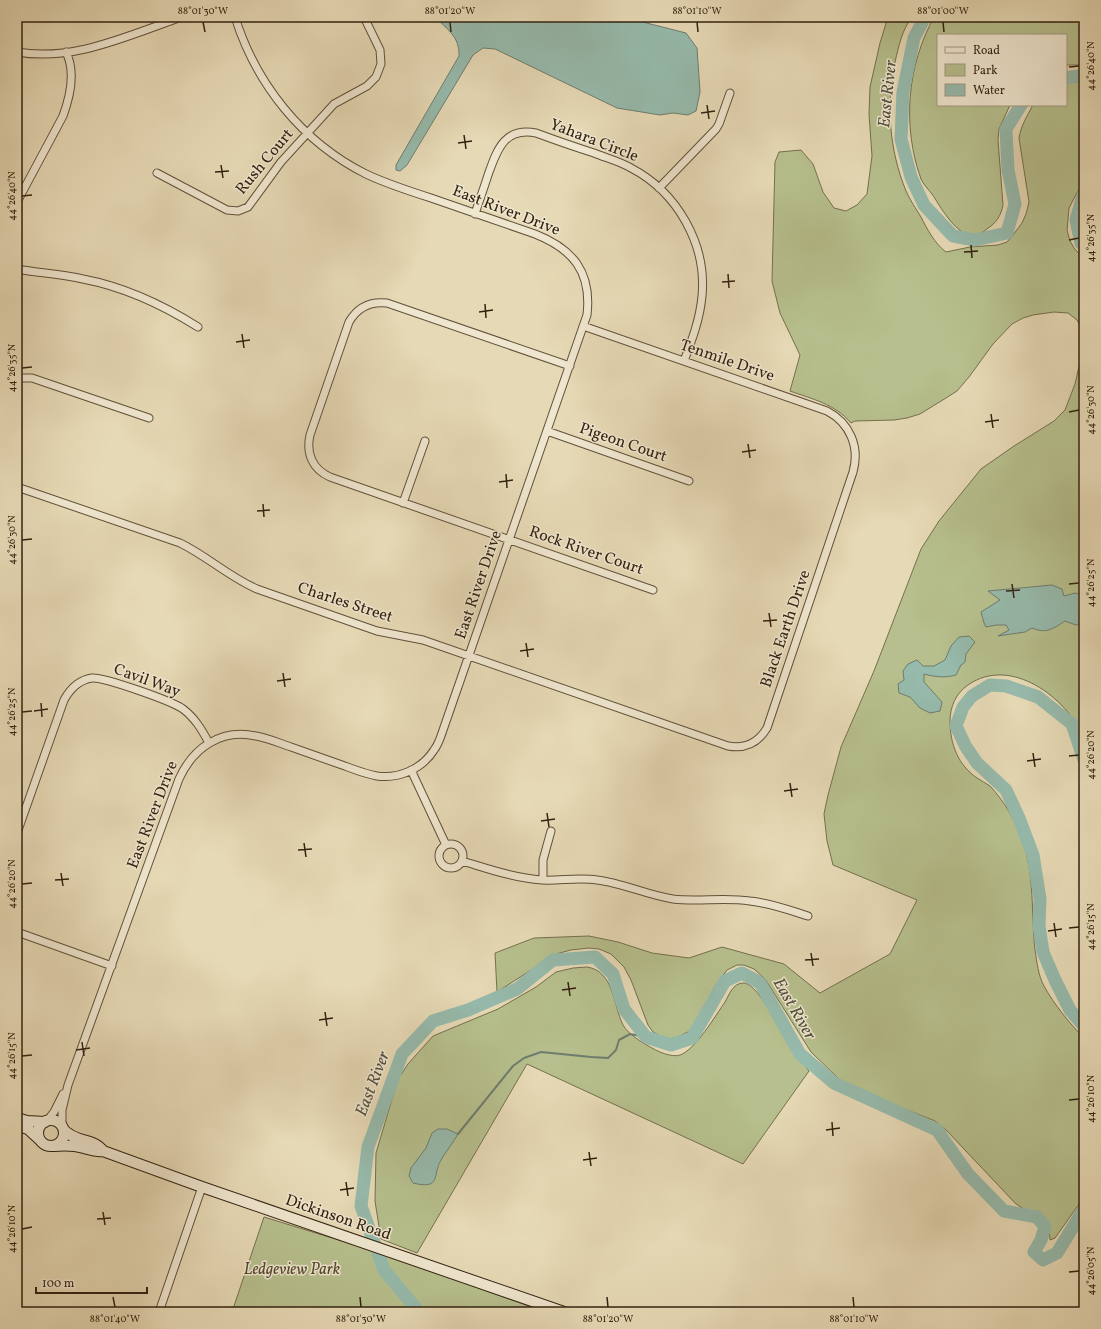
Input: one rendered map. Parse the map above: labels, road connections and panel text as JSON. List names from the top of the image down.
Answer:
{
  "streets": {
    "street": [
      "Yahara Circle",
      "Rush Court",
      "East River Drive",
      "Tenmile Drive",
      "Pigeon Court",
      "Rock River Court",
      "Charles Street",
      "Black Earth Drive",
      "Cavil Way",
      "Dickinson Road"
    ]
  },
  "crossings": [
    ["Yahara Circle", "East River Drive"],
    ["Yahara Circle", "Tenmile Drive"],
    ["Rush Court", "East River Drive"],
    ["East River Drive", "Tenmile Drive"],
    ["East River Drive", "Pigeon Court"],
    ["East River Drive", "Rock River Court"],
    ["East River Drive", "Charles Street"],
    ["East River Drive", "Cavil Way"],
    ["East River Drive", "Dickinson Road"],
    ["Tenmile Drive", "Black Earth Drive"],
    ["Charles Street", "Black Earth Drive"]
  ],
  "water": ["East River"],
  "parks": ["Ledgeview Park"],
  "legend": ["Road", "Park", "Water"],
  "scale_bar": "100 m",
  "coordinates": [
    "88°01'30\"W",
    "88°01'20\"W",
    "88°01'10\"W",
    "88°01'00\"W",
    "44°26'40\"N",
    "44°26'35\"N",
    "44°26'30\"N",
    "44°26'25\"N",
    "44°26'20\"N",
    "44°26'15\"N",
    "44°26'10\"N",
    "44°26'05\"N",
    "88°01'40\"W"
  ]
}
